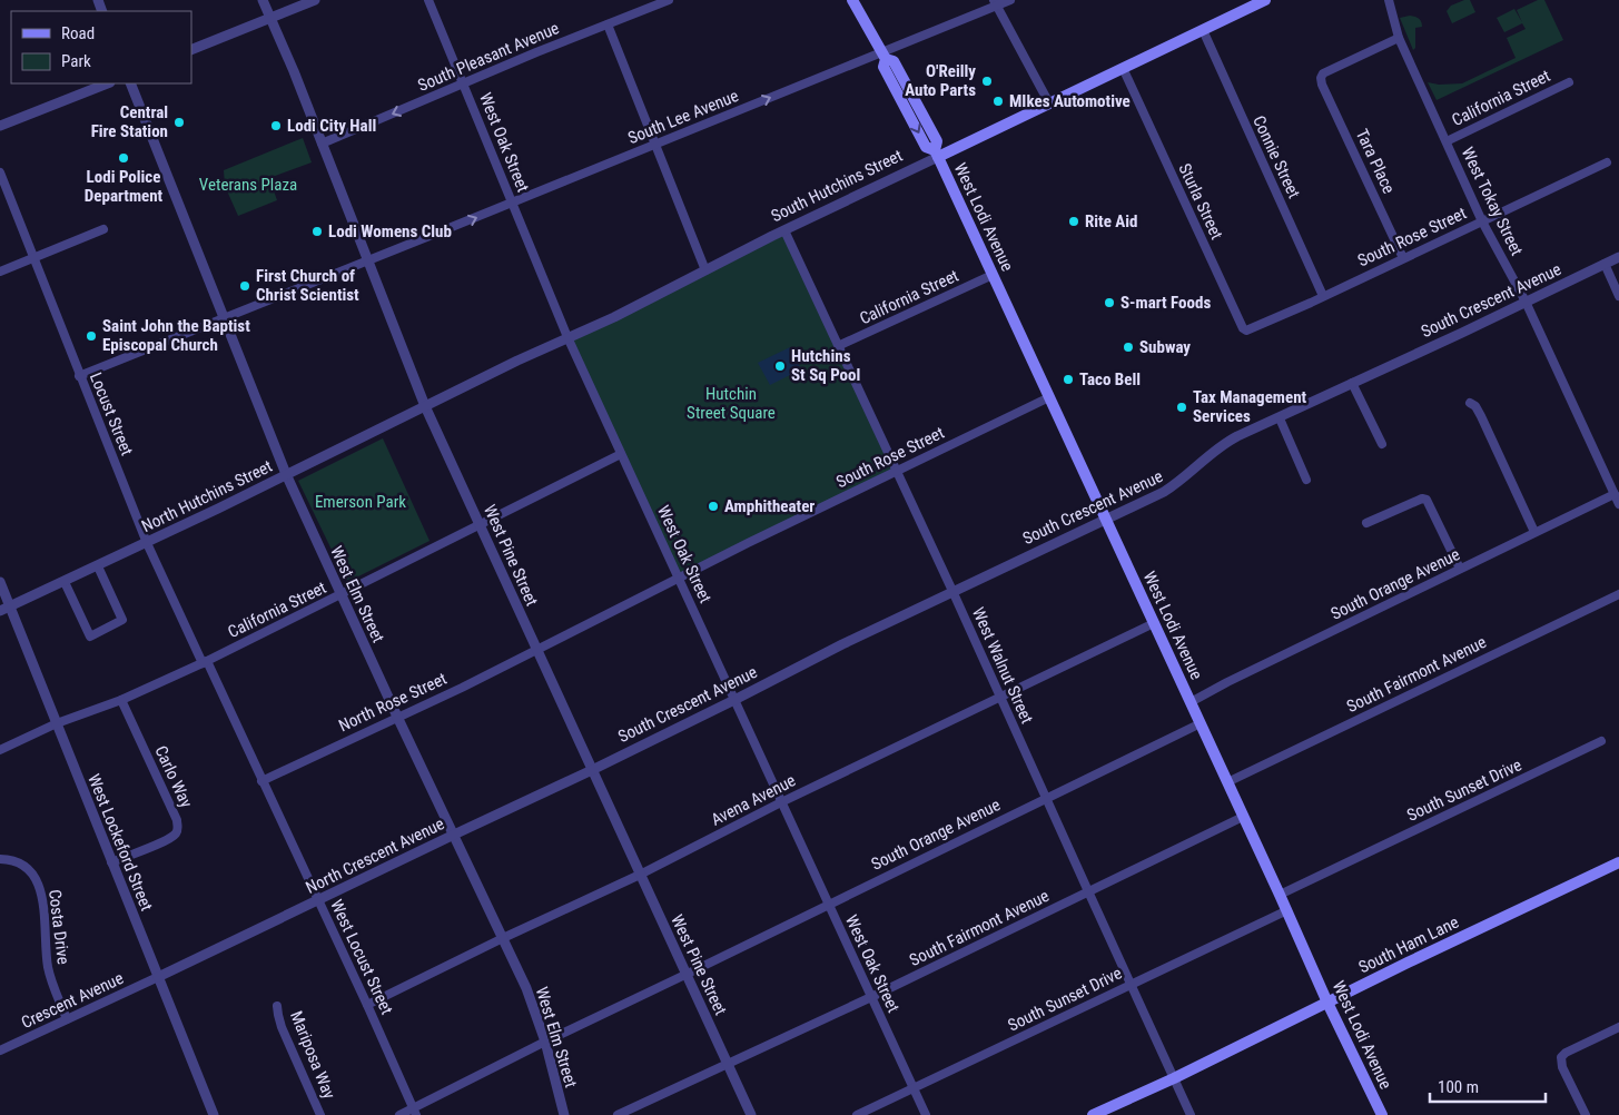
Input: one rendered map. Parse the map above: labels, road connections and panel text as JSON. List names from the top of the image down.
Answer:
{
  "streets": {
    "main road": ["South Hutchins Street", "West Lodi Avenue", "South Ham Lane"],
    "street": [
      "South Pleasant Avenue",
      "California Street",
      "South Lee Avenue",
      "West Oak Street",
      "Connie Street",
      "Tara Place",
      "Sturla Street",
      "West Tokay Street",
      "South Rose Street",
      "South Crescent Avenue",
      "Locust Street",
      "North Hutchins Street",
      "West Pine Street",
      "South Orange Avenue",
      "West Elm Street",
      "West Walnut Street",
      "South Fairmont Avenue",
      "North Rose Street",
      "Carlo Way",
      "South Sunset Drive",
      "Avena Avenue",
      "West Lockeford Street",
      "North Crescent Avenue",
      "Costa Drive",
      "West Locust Street",
      "Crescent Avenue",
      "Mariposa Way"
    ]
  },
  "crossings": [
    ["South Pleasant Avenue", "West Oak Street"],
    ["South Pleasant Avenue", "West Pine Street"],
    ["California Street", "West Oak Street"],
    ["California Street", "West Tokay Street"],
    ["California Street", "West Lodi Avenue"],
    ["California Street", "Locust Street"],
    ["California Street", "West Pine Street"],
    ["California Street", "West Elm Street"],
    ["California Street", "West Walnut Street"],
    ["California Street", "Carlo Way"],
    ["California Street", "West Lockeford Street"],
    ["California Street", "West Locust Street"],
    ["South Lee Avenue", "West Oak Street"],
    ["South Lee Avenue", "West Lodi Avenue"],
    ["South Lee Avenue", "Locust Street"],
    ["South Lee Avenue", "West Pine Street"],
    ["South Lee Avenue", "West Elm Street"],
    ["West Oak Street", "South Hutchins Street"],
    ["West Oak Street", "South Rose Street"],
    ["West Oak Street", "South Crescent Avenue"],
    ["West Oak Street", "South Orange Avenue"],
    ["West Oak Street", "South Fairmont Avenue"],
    ["West Oak Street", "South Sunset Drive"],
    ["West Oak Street", "Avena Avenue"],
    ["Connie Street", "South Hutchins Street"],
    ["Connie Street", "South Rose Street"],
    ["Tara Place", "West Tokay Street"],
    ["Tara Place", "South Rose Street"],
    ["South Hutchins Street", "Sturla Street"],
    ["South Hutchins Street", "West Lodi Avenue"],
    ["South Hutchins Street", "North Hutchins Street"],
    ["South Hutchins Street", "West Pine Street"],
    ["South Hutchins Street", "West Walnut Street"],
    ["Sturla Street", "South Rose Street"],
    ["West Tokay Street", "South Rose Street"],
    ["West Tokay Street", "South Crescent Avenue"],
    ["West Tokay Street", "South Orange Avenue"],
    ["West Lodi Avenue", "South Rose Street"],
    ["West Lodi Avenue", "South Crescent Avenue"],
    ["West Lodi Avenue", "South Orange Avenue"],
    ["West Lodi Avenue", "South Fairmont Avenue"],
    ["West Lodi Avenue", "South Sunset Drive"],
    ["West Lodi Avenue", "Avena Avenue"],
    ["West Lodi Avenue", "South Ham Lane"],
    ["South Rose Street", "West Pine Street"],
    ["South Rose Street", "West Walnut Street"],
    ["South Rose Street", "North Rose Street"],
    ["South Crescent Avenue", "West Walnut Street"],
    ["South Crescent Avenue", "North Crescent Avenue"],
    ["Locust Street", "North Hutchins Street"],
    ["Locust Street", "West Locust Street"],
    ["North Hutchins Street", "West Pine Street"],
    ["North Hutchins Street", "West Elm Street"],
    ["North Hutchins Street", "West Lockeford Street"],
    ["West Pine Street", "South Orange Avenue"],
    ["West Pine Street", "South Fairmont Avenue"],
    ["West Pine Street", "North Rose Street"],
    ["West Pine Street", "Avena Avenue"],
    ["West Pine Street", "North Crescent Avenue"],
    ["South Orange Avenue", "West Elm Street"],
    ["South Orange Avenue", "West Walnut Street"],
    ["South Orange Avenue", "West Locust Street"],
    ["West Elm Street", "North Rose Street"],
    ["West Elm Street", "Avena Avenue"],
    ["West Elm Street", "North Crescent Avenue"],
    ["West Walnut Street", "South Fairmont Avenue"],
    ["West Walnut Street", "South Sunset Drive"],
    ["West Walnut Street", "Avena Avenue"],
    ["West Walnut Street", "South Ham Lane"],
    ["North Rose Street", "West Locust Street"],
    ["Carlo Way", "West Lockeford Street"],
    ["Avena Avenue", "West Locust Street"],
    ["West Lockeford Street", "North Crescent Avenue"],
    ["West Lockeford Street", "Crescent Avenue"],
    ["North Crescent Avenue", "West Locust Street"],
    ["North Crescent Avenue", "Crescent Avenue"],
    ["Costa Drive", "Crescent Avenue"]
  ],
  "one_way": ["South Pleasant Avenue", "South Lee Avenue"],
  "parks": ["Veterans Plaza", "Hutchin Street Square", "Emerson Park"],
  "places": [
    "O'Reilly Auto Parts",
    "MIkes Automotive",
    "Central Fire Station",
    "Lodi City Hall",
    "Lodi Police Department",
    "Rite Aid",
    "Lodi Womens Club",
    "First Church of Christ Scientist",
    "S-mart Foods",
    "Saint John the Baptist Episcopal Church",
    "Subway",
    "Hutchins St Sq Pool",
    "Taco Bell",
    "Tax Management Services",
    "Amphitheater"
  ],
  "legend": ["Road", "Park"],
  "scale_bar": "100 m"
}
